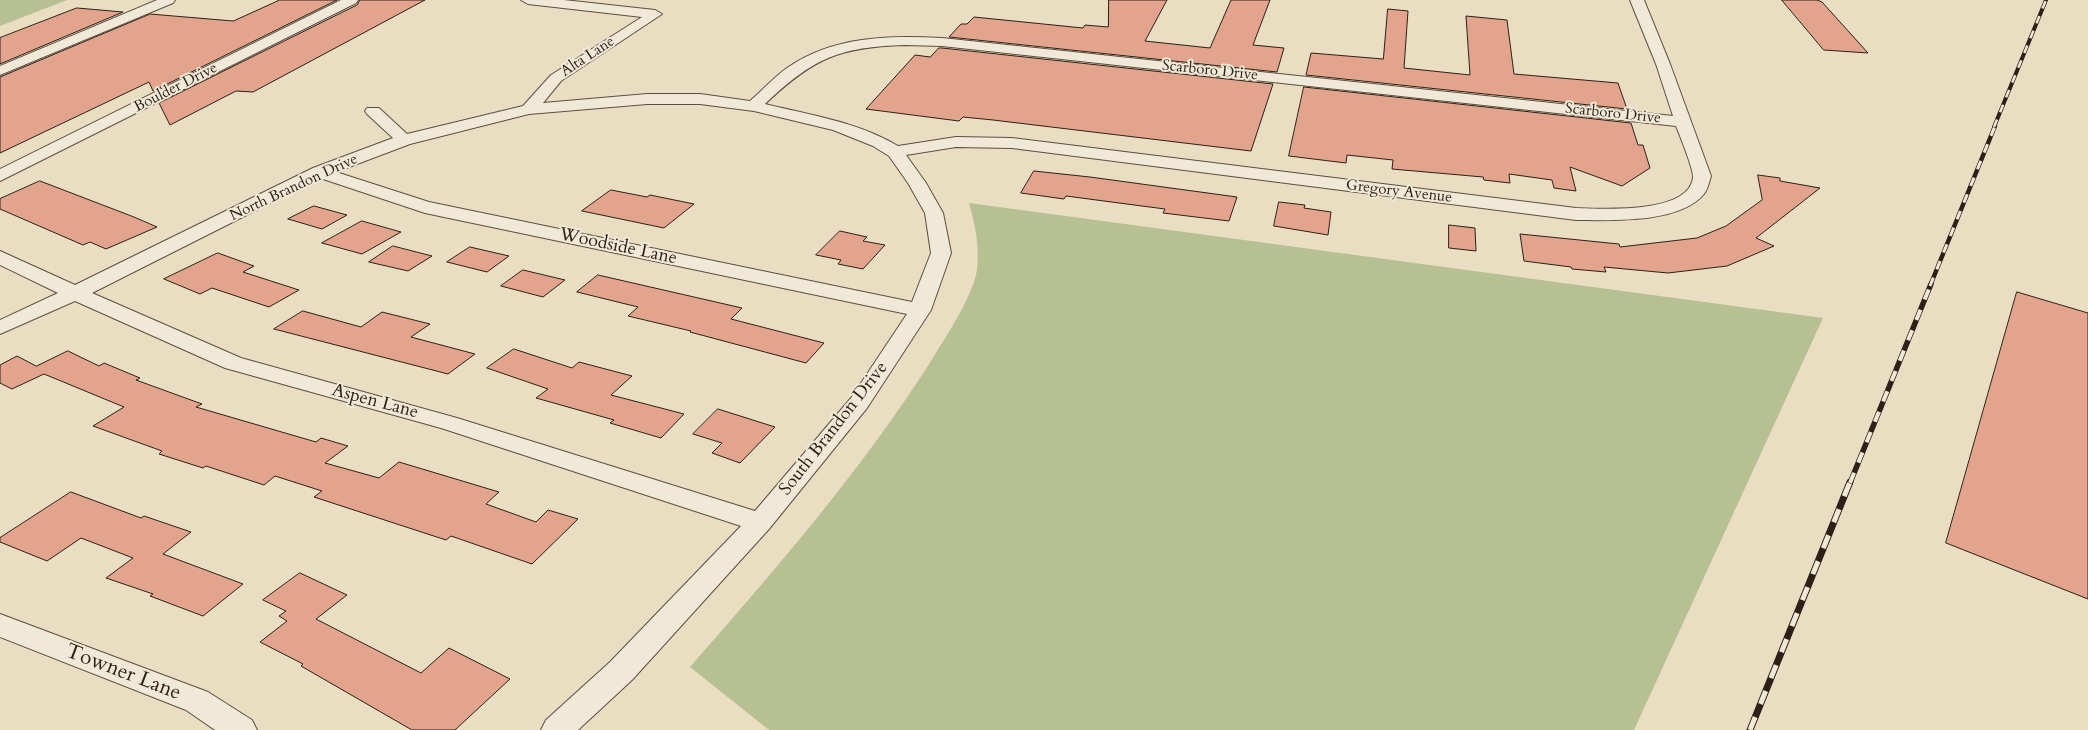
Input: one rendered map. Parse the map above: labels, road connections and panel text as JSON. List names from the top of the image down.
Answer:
{
  "streets": {
    "street": [
      "Alta Lane",
      "Scarboro Drive",
      "Boulder Drive",
      "North Brandon Drive",
      "Gregory Avenue",
      "Woodside Lane",
      "Aspen Lane",
      "South Brandon Drive",
      "Towner Lane"
    ]
  },
  "crossings": [
    ["Alta Lane", "North Brandon Drive"],
    ["Scarboro Drive", "North Brandon Drive"],
    ["Scarboro Drive", "Gregory Avenue"],
    ["Scarboro Drive", "South Brandon Drive"],
    ["North Brandon Drive", "Woodside Lane"],
    ["North Brandon Drive", "Aspen Lane"],
    ["North Brandon Drive", "South Brandon Drive"],
    ["Gregory Avenue", "South Brandon Drive"],
    ["Woodside Lane", "South Brandon Drive"],
    ["Aspen Lane", "South Brandon Drive"]
  ]
}
